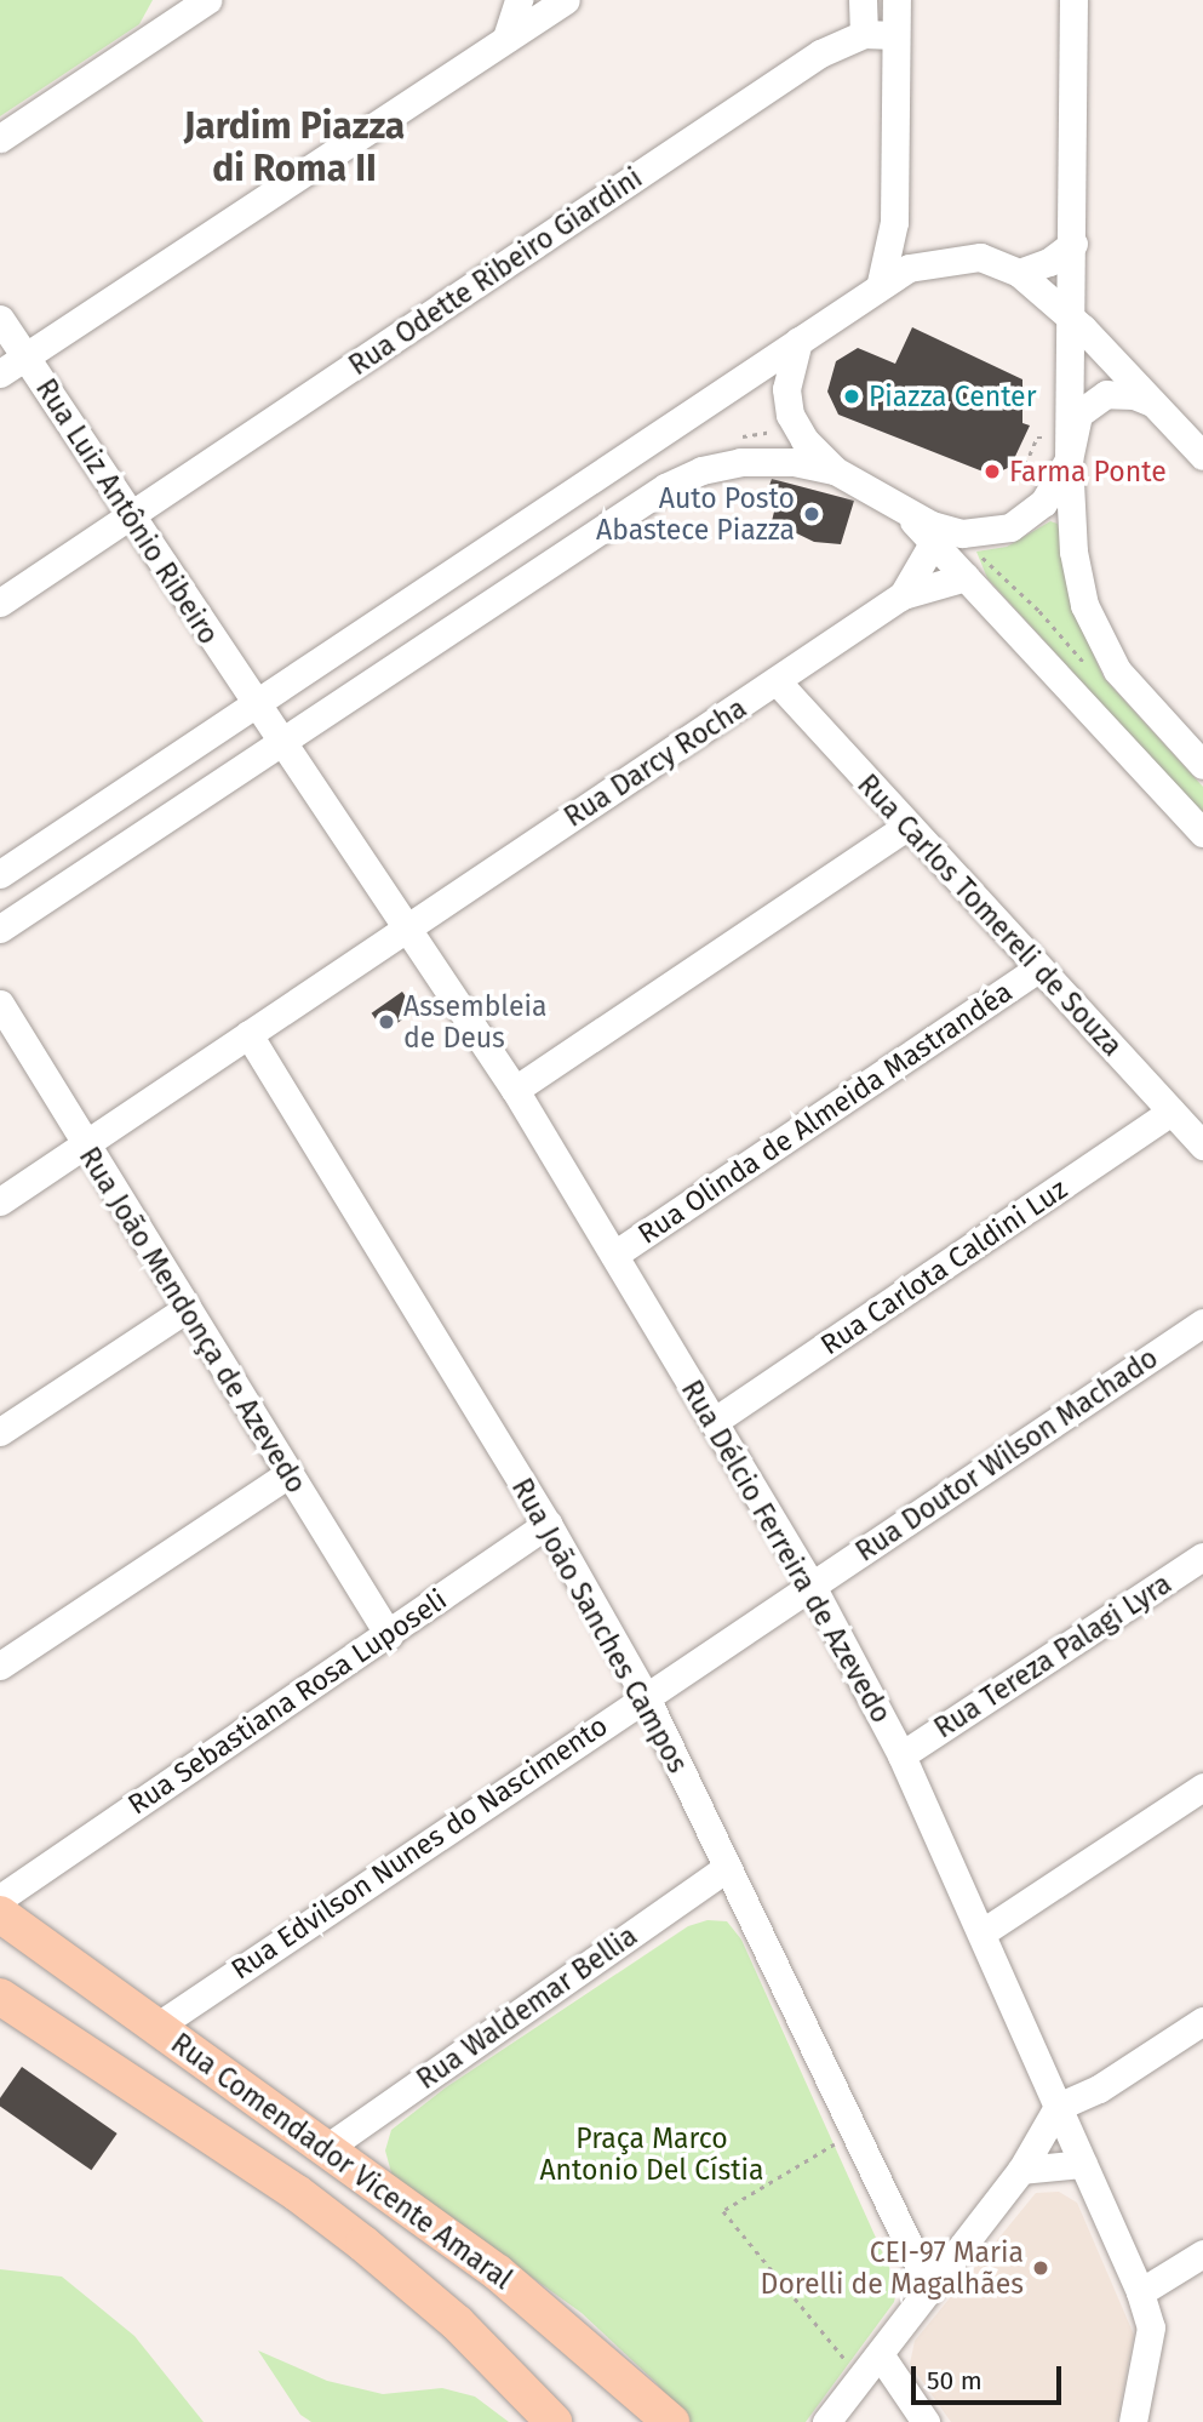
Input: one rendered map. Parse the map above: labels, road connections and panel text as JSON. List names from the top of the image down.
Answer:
{
  "streets": {
    "main road": ["Rua Comendador Vicente Amaral"],
    "street": [
      "Rua Odette Ribeiro Giardini",
      "Rua Luiz Antônio Ribeiro",
      "Rua Darcy Rocha",
      "Rua Carlos Tomereli de Souza",
      "Rua Olinda de Almeida Mastrandéa",
      "Rua Carlota Caldini Luz",
      "Rua João Mendonça de Azevedo",
      "Rua Doutor Wilson Machado",
      "Rua Délcio Ferreira de Azevedo",
      "Rua João Sanches Campos",
      "Rua Tereza Palagi Lyra",
      "Rua Sebastiana Rosa Luposeli",
      "Rua Edvilson Nunes do Nascimento",
      "Rua Waldemar Bellia"
    ]
  },
  "crossings": [
    ["Rua Odette Ribeiro Giardini", "Rua Luiz Antônio Ribeiro"],
    ["Rua Luiz Antônio Ribeiro", "Rua Délcio Ferreira de Azevedo"],
    ["Rua Darcy Rocha", "Rua Carlos Tomereli de Souza"],
    ["Rua Darcy Rocha", "Rua João Mendonça de Azevedo"],
    ["Rua Darcy Rocha", "Rua Délcio Ferreira de Azevedo"],
    ["Rua Darcy Rocha", "Rua João Sanches Campos"],
    ["Rua Carlos Tomereli de Souza", "Rua Olinda de Almeida Mastrandéa"],
    ["Rua Carlos Tomereli de Souza", "Rua Carlota Caldini Luz"],
    ["Rua Olinda de Almeida Mastrandéa", "Rua Délcio Ferreira de Azevedo"],
    ["Rua Carlota Caldini Luz", "Rua Délcio Ferreira de Azevedo"],
    ["Rua João Mendonça de Azevedo", "Rua Sebastiana Rosa Luposeli"],
    ["Rua Doutor Wilson Machado", "Rua Délcio Ferreira de Azevedo"],
    ["Rua Doutor Wilson Machado", "Rua Edvilson Nunes do Nascimento"],
    ["Rua Délcio Ferreira de Azevedo", "Rua Tereza Palagi Lyra"],
    ["Rua Délcio Ferreira de Azevedo", "Rua Edvilson Nunes do Nascimento"],
    ["Rua João Sanches Campos", "Rua Sebastiana Rosa Luposeli"],
    ["Rua João Sanches Campos", "Rua Edvilson Nunes do Nascimento"],
    ["Rua João Sanches Campos", "Rua Waldemar Bellia"],
    ["Rua Sebastiana Rosa Luposeli", "Rua Comendador Vicente Amaral"],
    ["Rua Edvilson Nunes do Nascimento", "Rua Comendador Vicente Amaral"],
    ["Rua Waldemar Bellia", "Rua Comendador Vicente Amaral"]
  ],
  "districts": ["Jardim Piazza di Roma II"],
  "parks": ["Praça Marco Antonio Del Cístia"],
  "places": [
    "Piazza Center",
    "Farma Ponte",
    "Auto Posto Abastece Piazza",
    "Assembleia de Deus",
    "CEI-97 Maria Dorelli de Magalhães"
  ],
  "scale_bar": "50 m"
}
